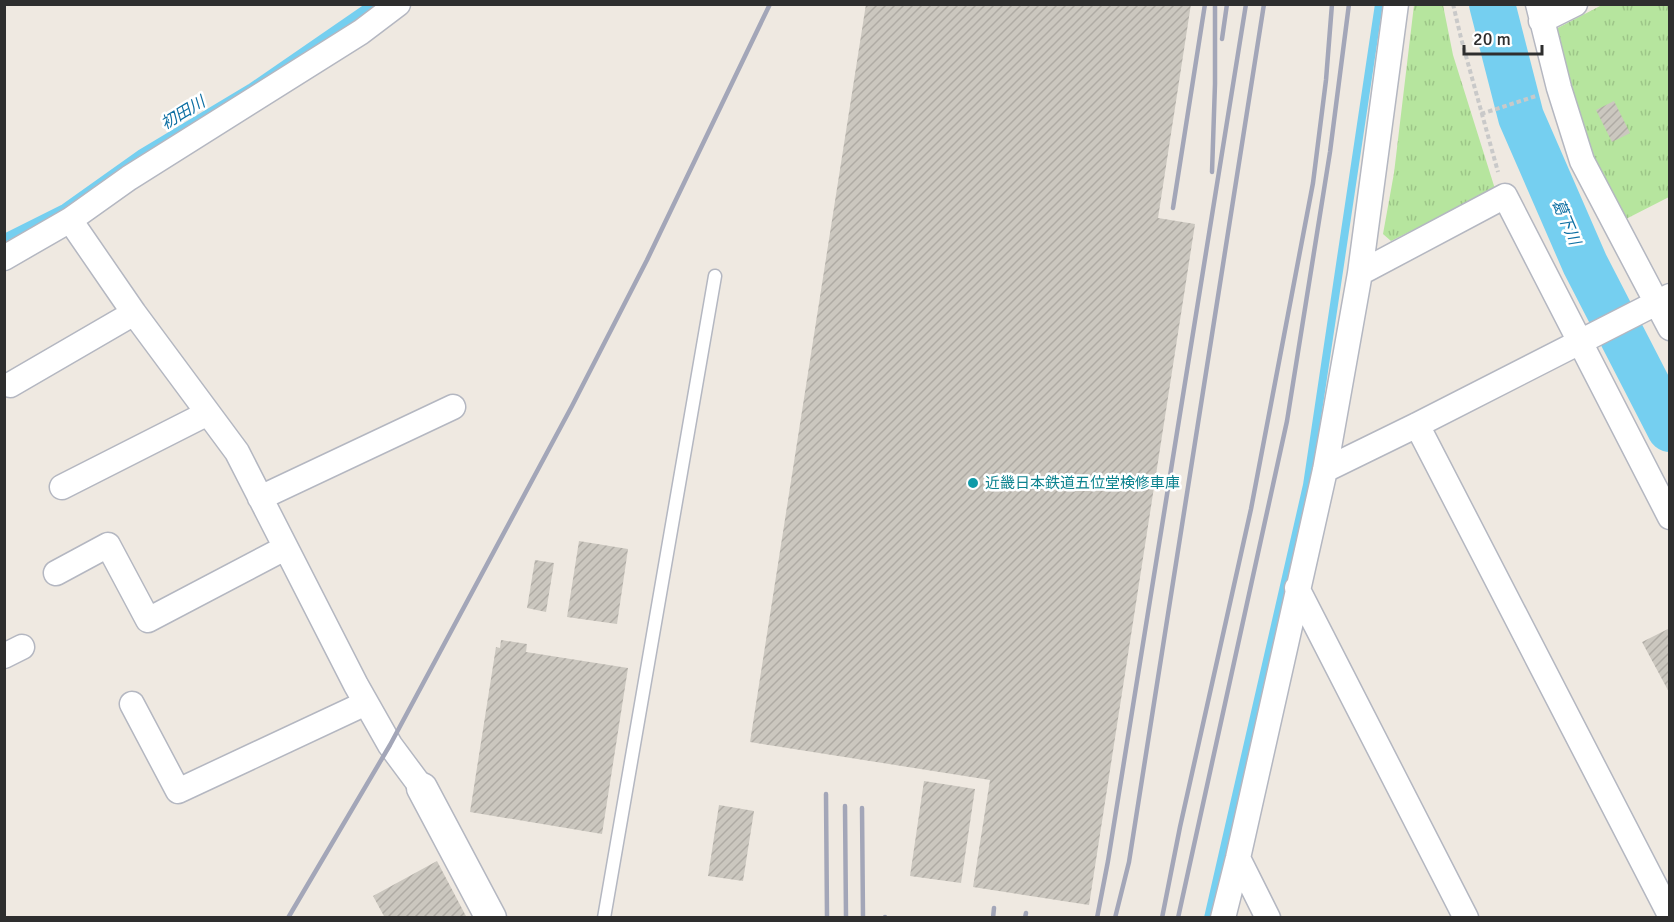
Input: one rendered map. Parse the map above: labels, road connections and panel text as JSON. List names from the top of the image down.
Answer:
{
  "water": ["初田川", "葛下川"],
  "places": ["近畿日本鉄道五位堂検修車庫"],
  "scale_bar": "20 m"
}
